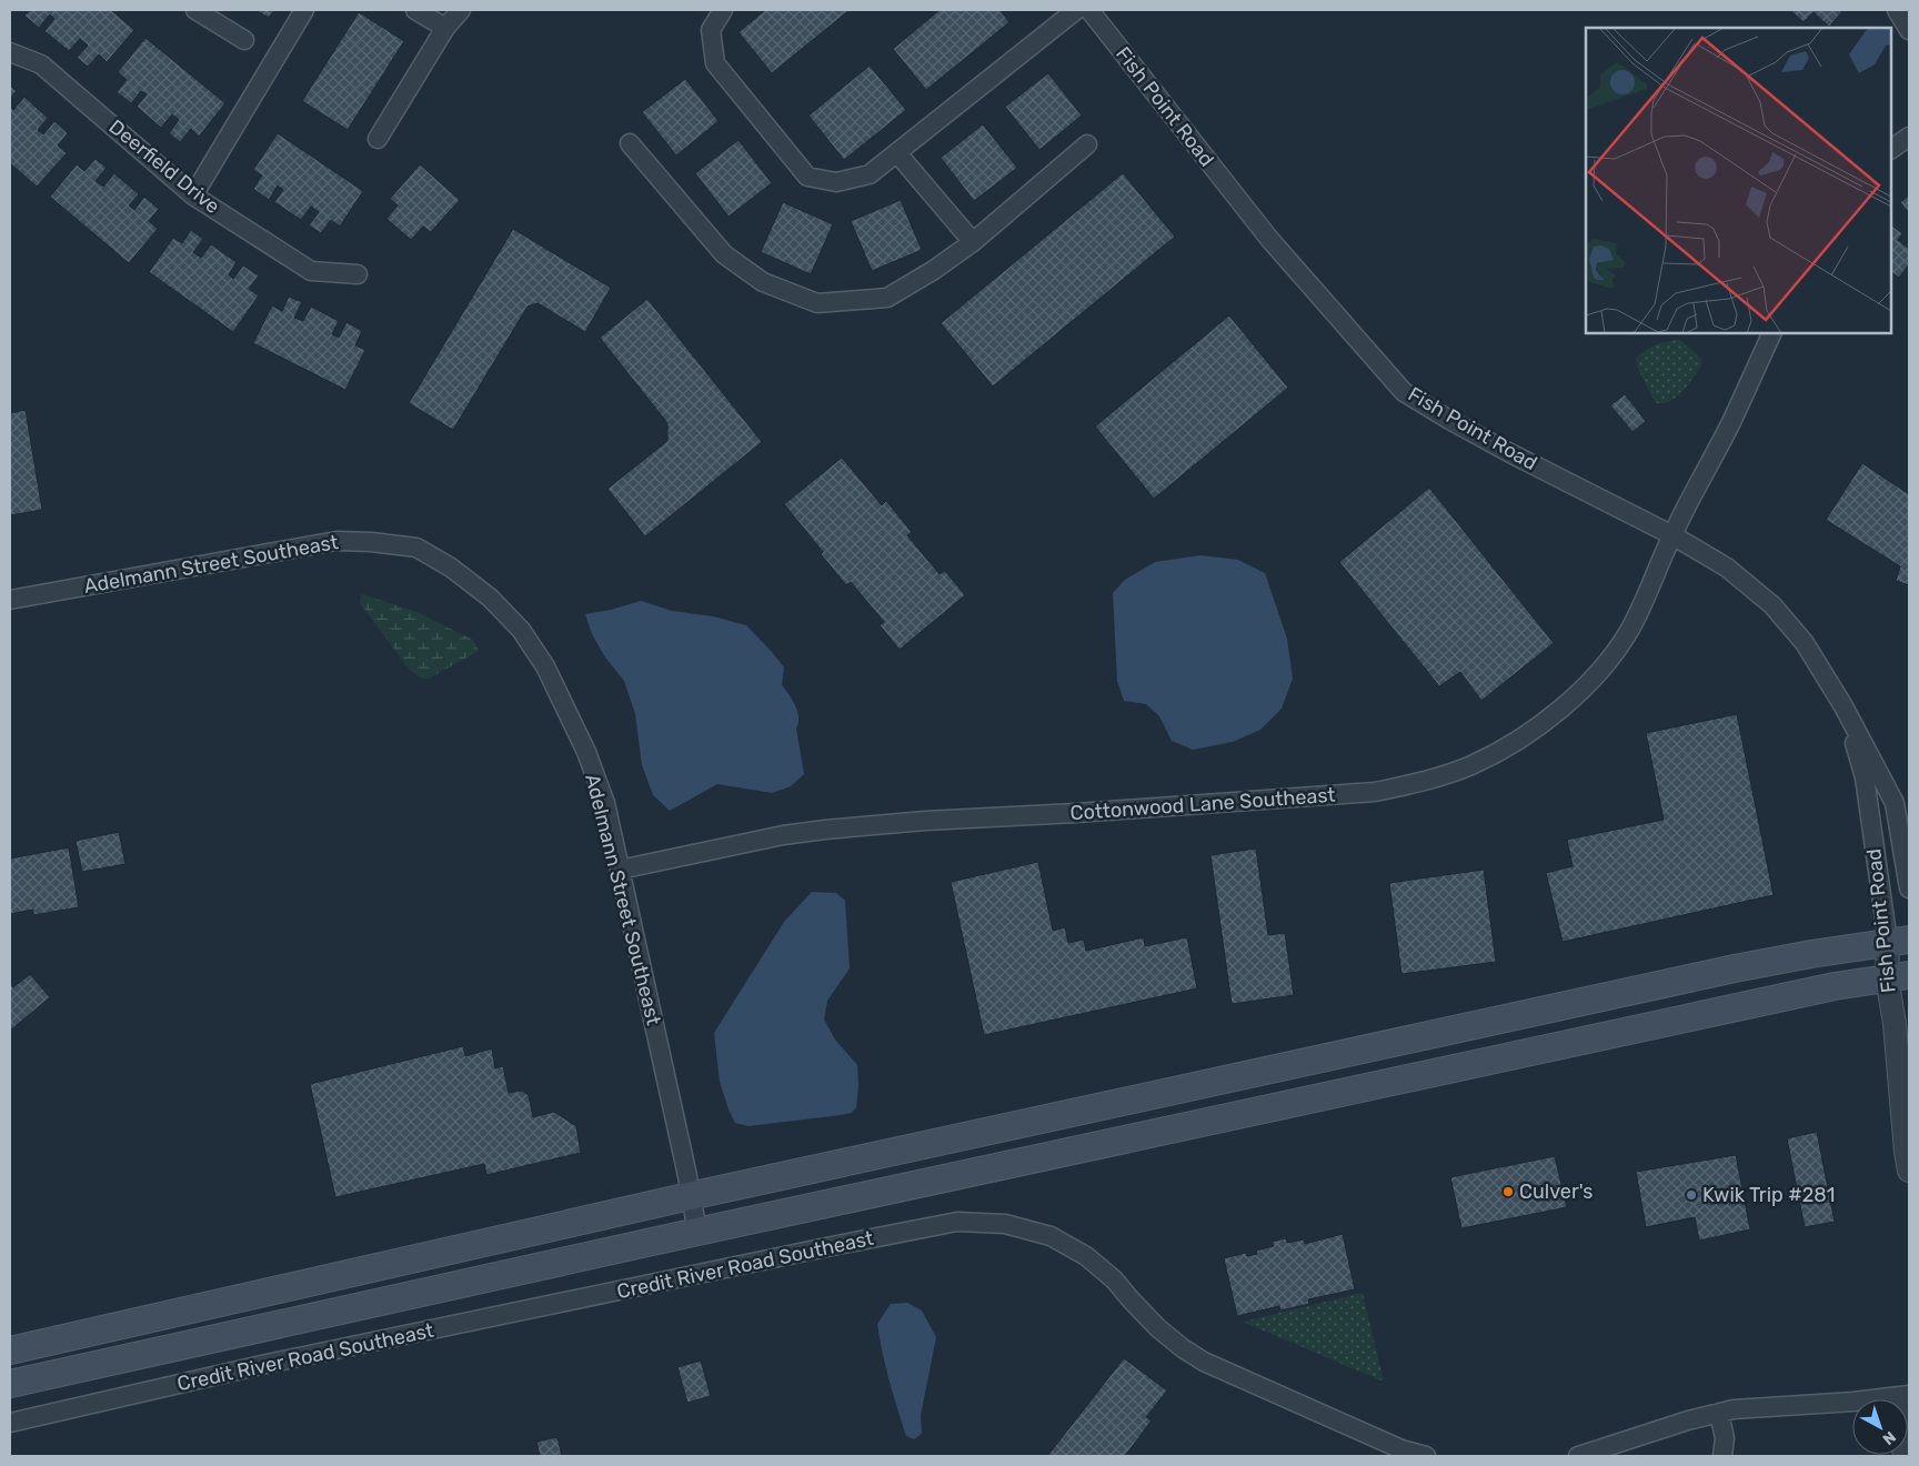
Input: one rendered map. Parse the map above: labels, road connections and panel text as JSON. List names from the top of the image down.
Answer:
{
  "streets": {
    "street": [
      "Fish Point Road",
      "Deerfield Drive",
      "Adelmann Street Southeast",
      "Cottonwood Lane Southeast",
      "Credit River Road Southeast"
    ]
  },
  "crossings": [
    ["Fish Point Road", "Cottonwood Lane Southeast"],
    ["Adelmann Street Southeast", "Cottonwood Lane Southeast"]
  ],
  "places": ["Culver's", "Kwik Trip #281"],
  "north": "bottom right"
}
